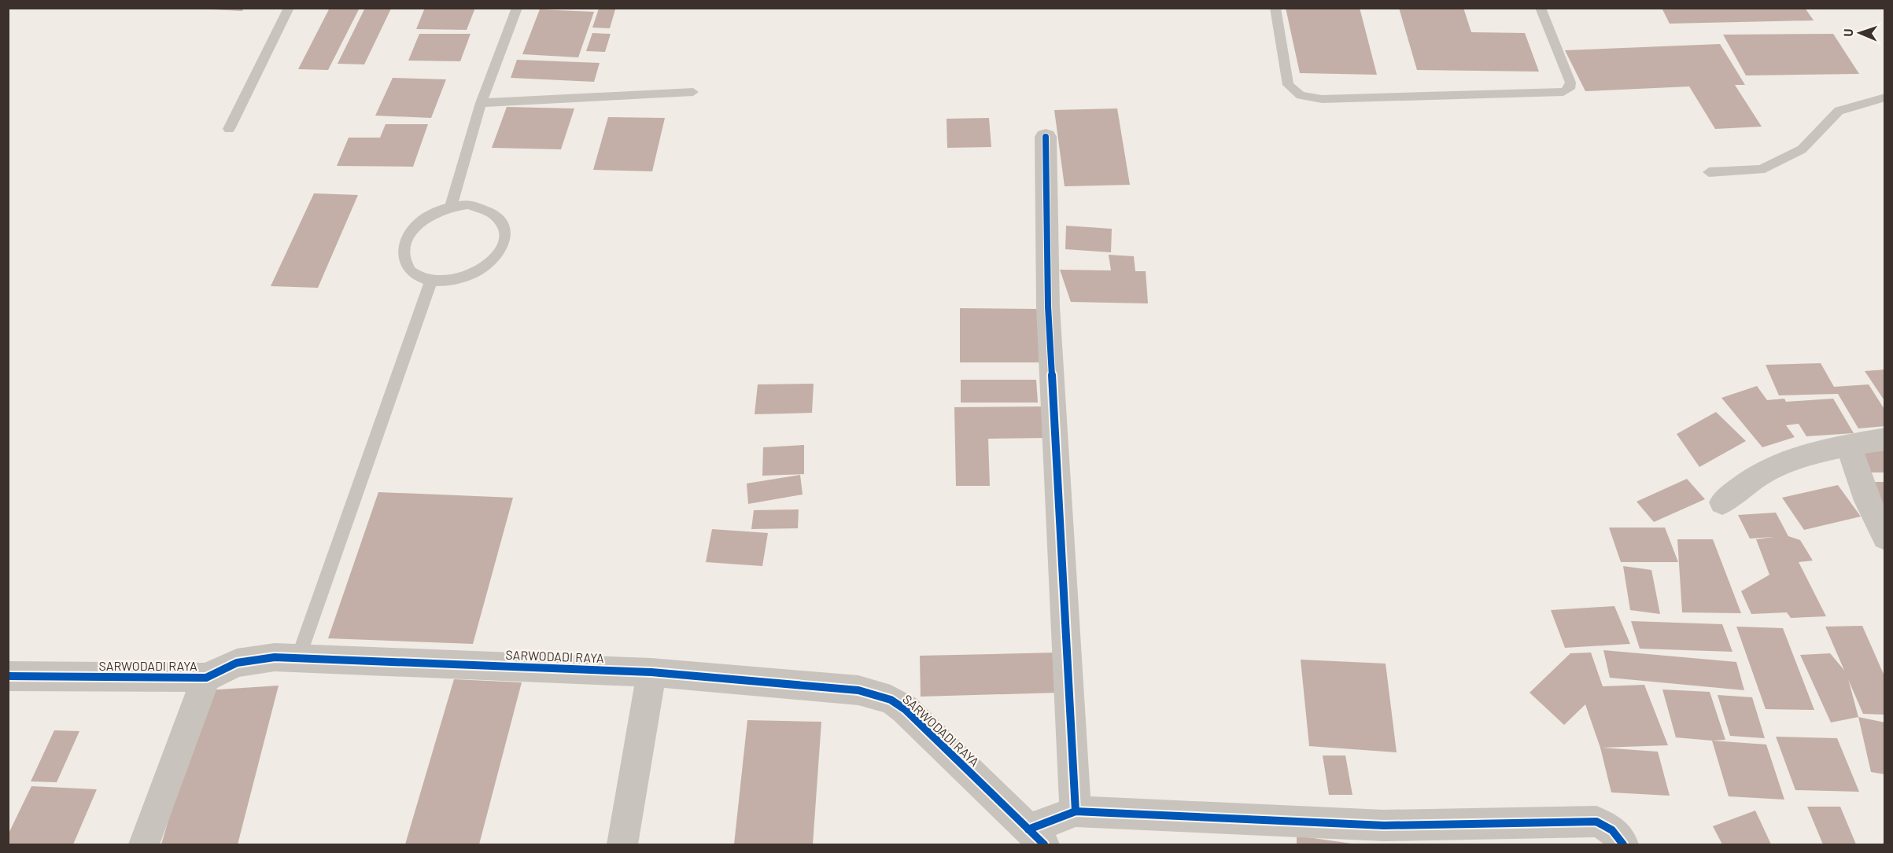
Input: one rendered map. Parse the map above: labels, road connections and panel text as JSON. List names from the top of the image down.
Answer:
{
  "streets": {
    "street": ["SARWODADI RAYA"]
  },
  "north": "left"
}
